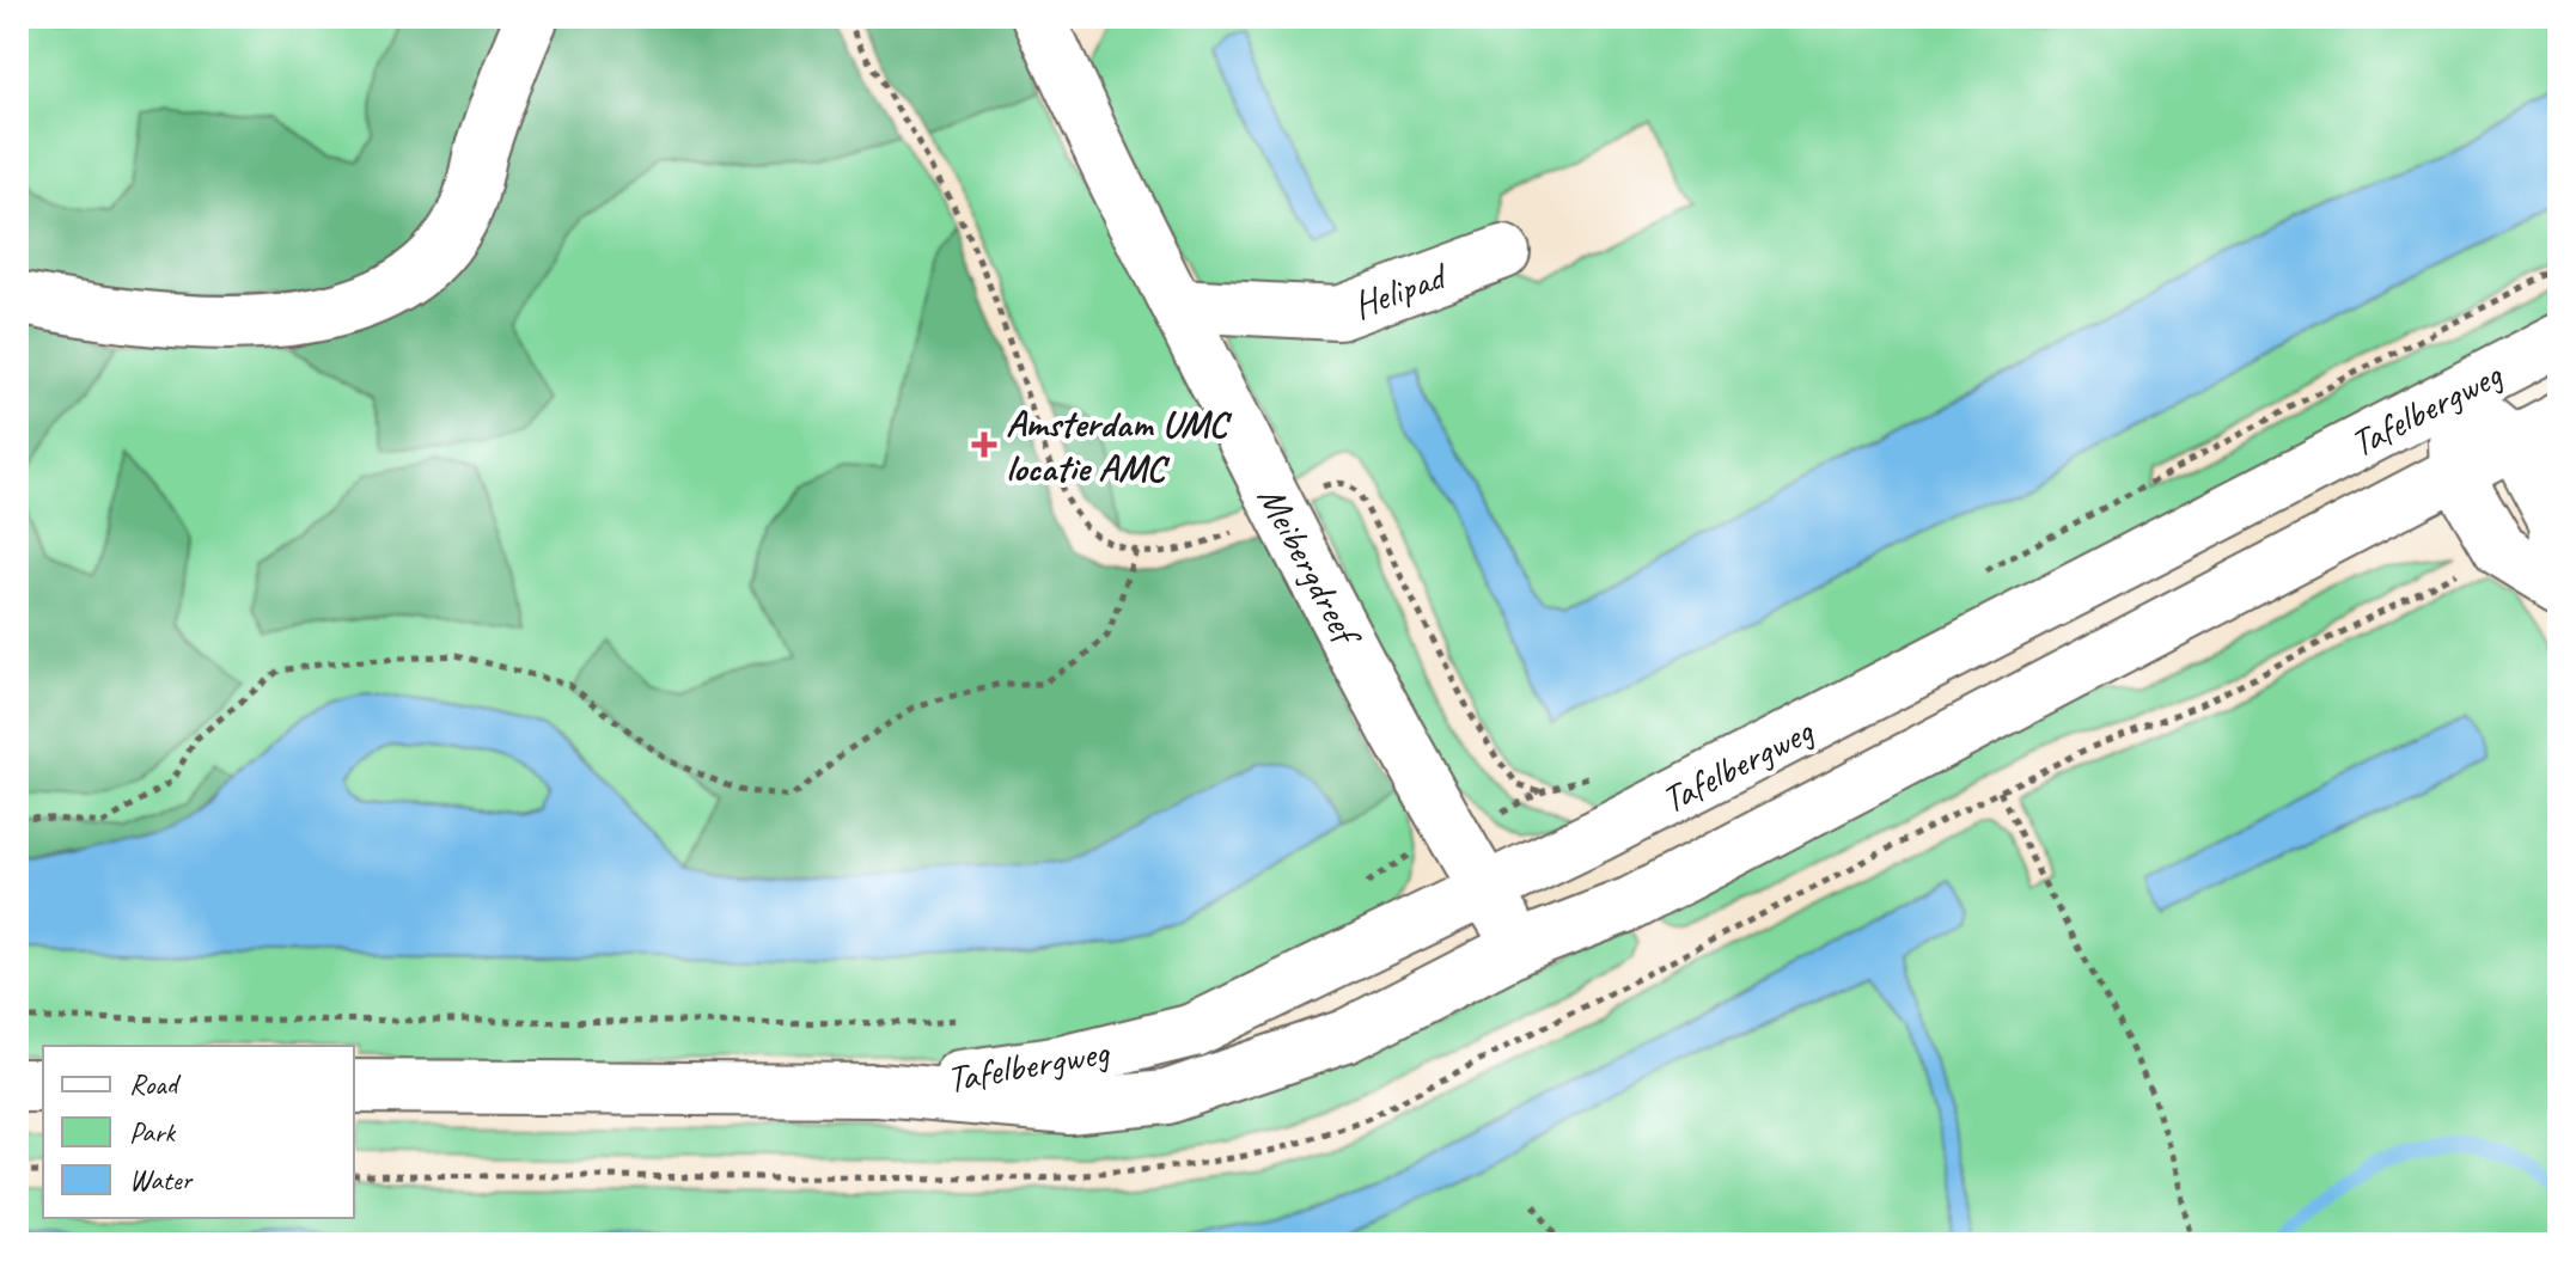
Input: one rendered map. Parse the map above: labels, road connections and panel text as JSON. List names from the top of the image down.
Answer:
{
  "streets": {
    "street": ["Helipad", "Tafelbergweg", "Meibergdreef"]
  },
  "crossings": [
    ["Helipad", "Meibergdreef"],
    ["Tafelbergweg", "Meibergdreef"]
  ],
  "places": {
    "health": ["Amsterdam UMC locatie AMC"]
  },
  "legend": ["Road", "Park", "Water"]
}
